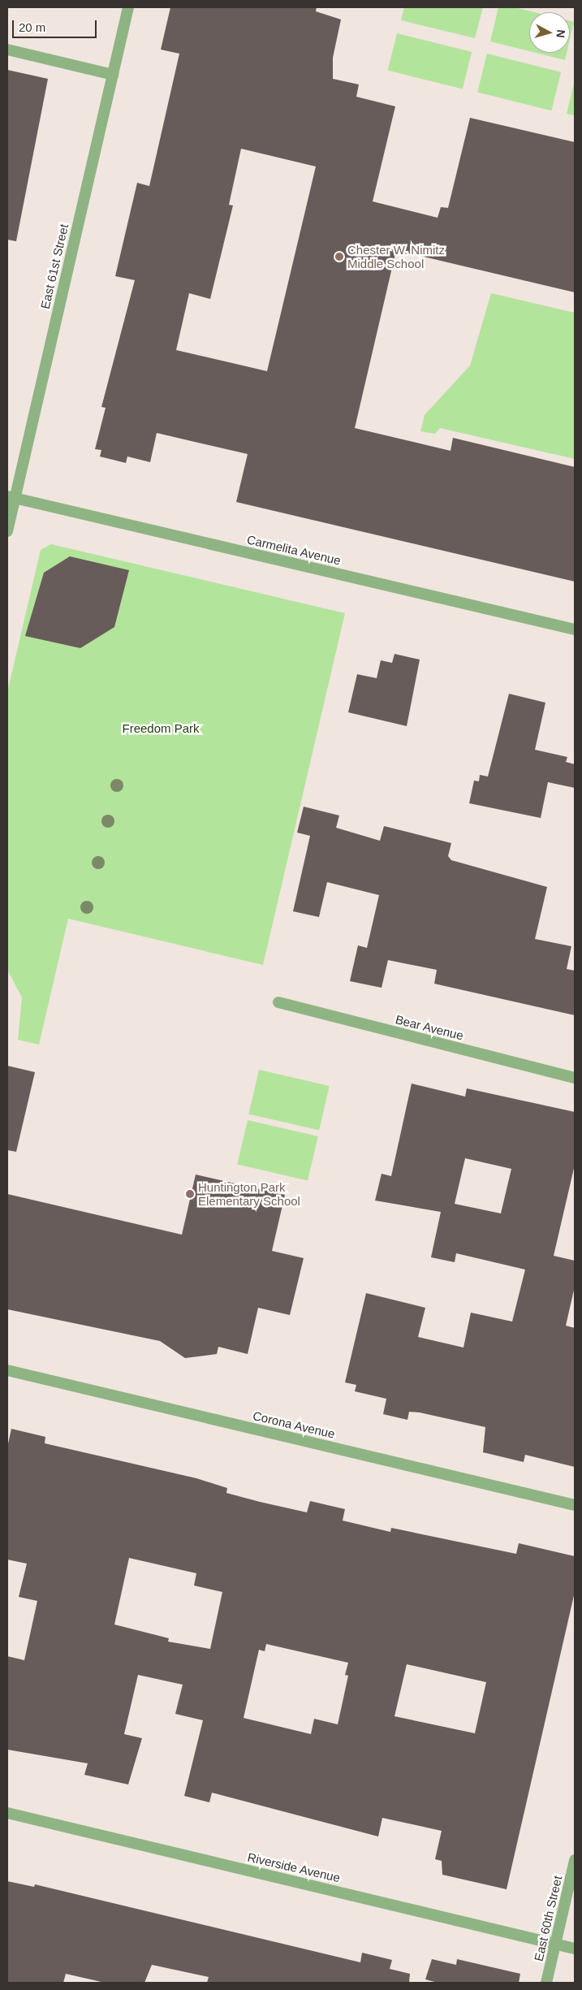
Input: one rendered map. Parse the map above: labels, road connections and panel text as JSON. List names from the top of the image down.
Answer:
{
  "streets": {
    "street": [
      "East 61st Street",
      "Carmelita Avenue",
      "Bear Avenue",
      "Corona Avenue",
      "Riverside Avenue",
      "East 60th Street"
    ]
  },
  "crossings": [
    ["East 61st Street", "Carmelita Avenue"],
    ["Riverside Avenue", "East 60th Street"]
  ],
  "parks": ["Freedom Park"],
  "places": ["Chester W. Nimitz Middle School", "Huntington Park Elementary School"],
  "scale_bar": "20 m",
  "north": "right"
}
